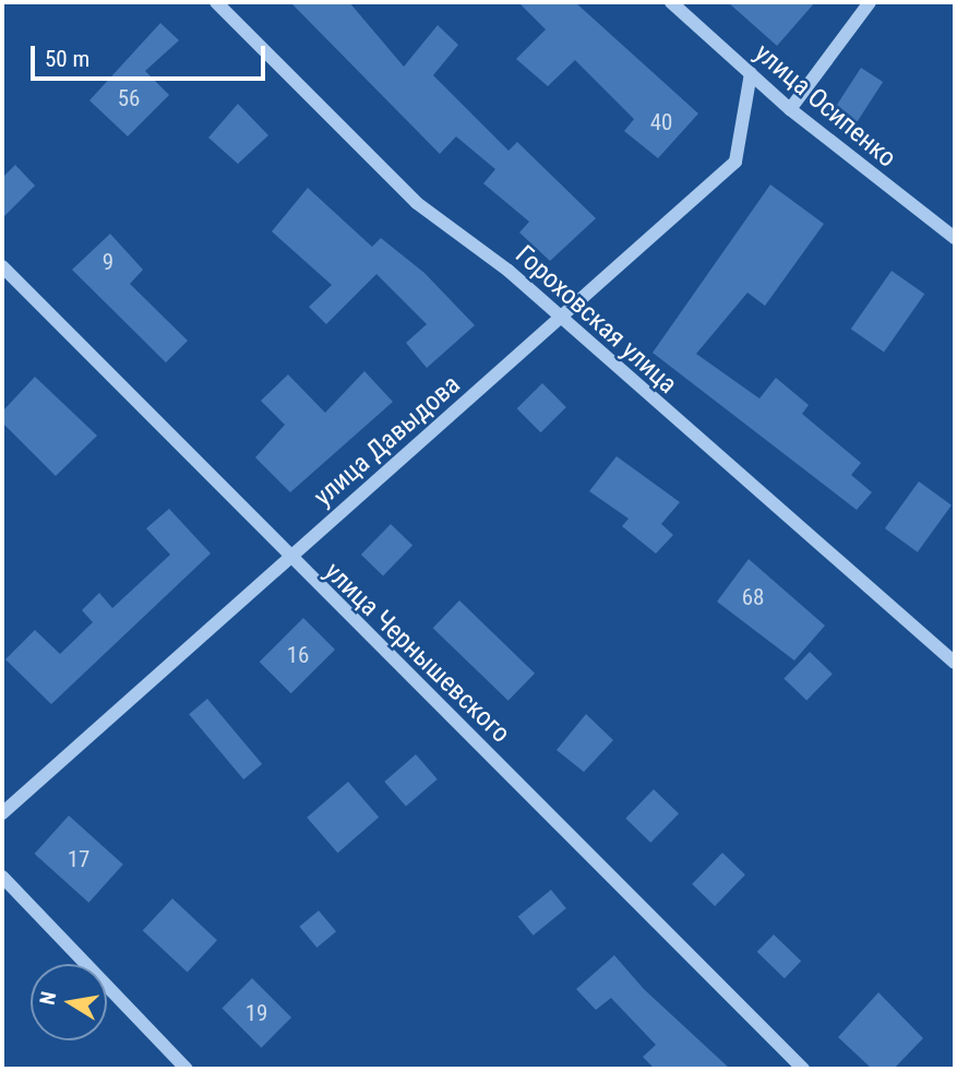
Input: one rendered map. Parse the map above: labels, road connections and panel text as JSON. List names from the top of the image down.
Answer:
{
  "streets": {
    "street": [
      "улица Осипенко",
      "Гороховская улица",
      "улица Давыдова",
      "улица Чернышевского"
    ]
  },
  "crossings": [
    ["улица Осипенко", "улица Давыдова"],
    ["Гороховская улица", "улица Давыдова"],
    ["улица Давыдова", "улица Чернышевского"]
  ],
  "house_numbers": [
    "56",
    "40",
    "9",
    "68",
    "16",
    "17",
    "19"
  ],
  "scale_bar": "50 m",
  "north": "left"
}
